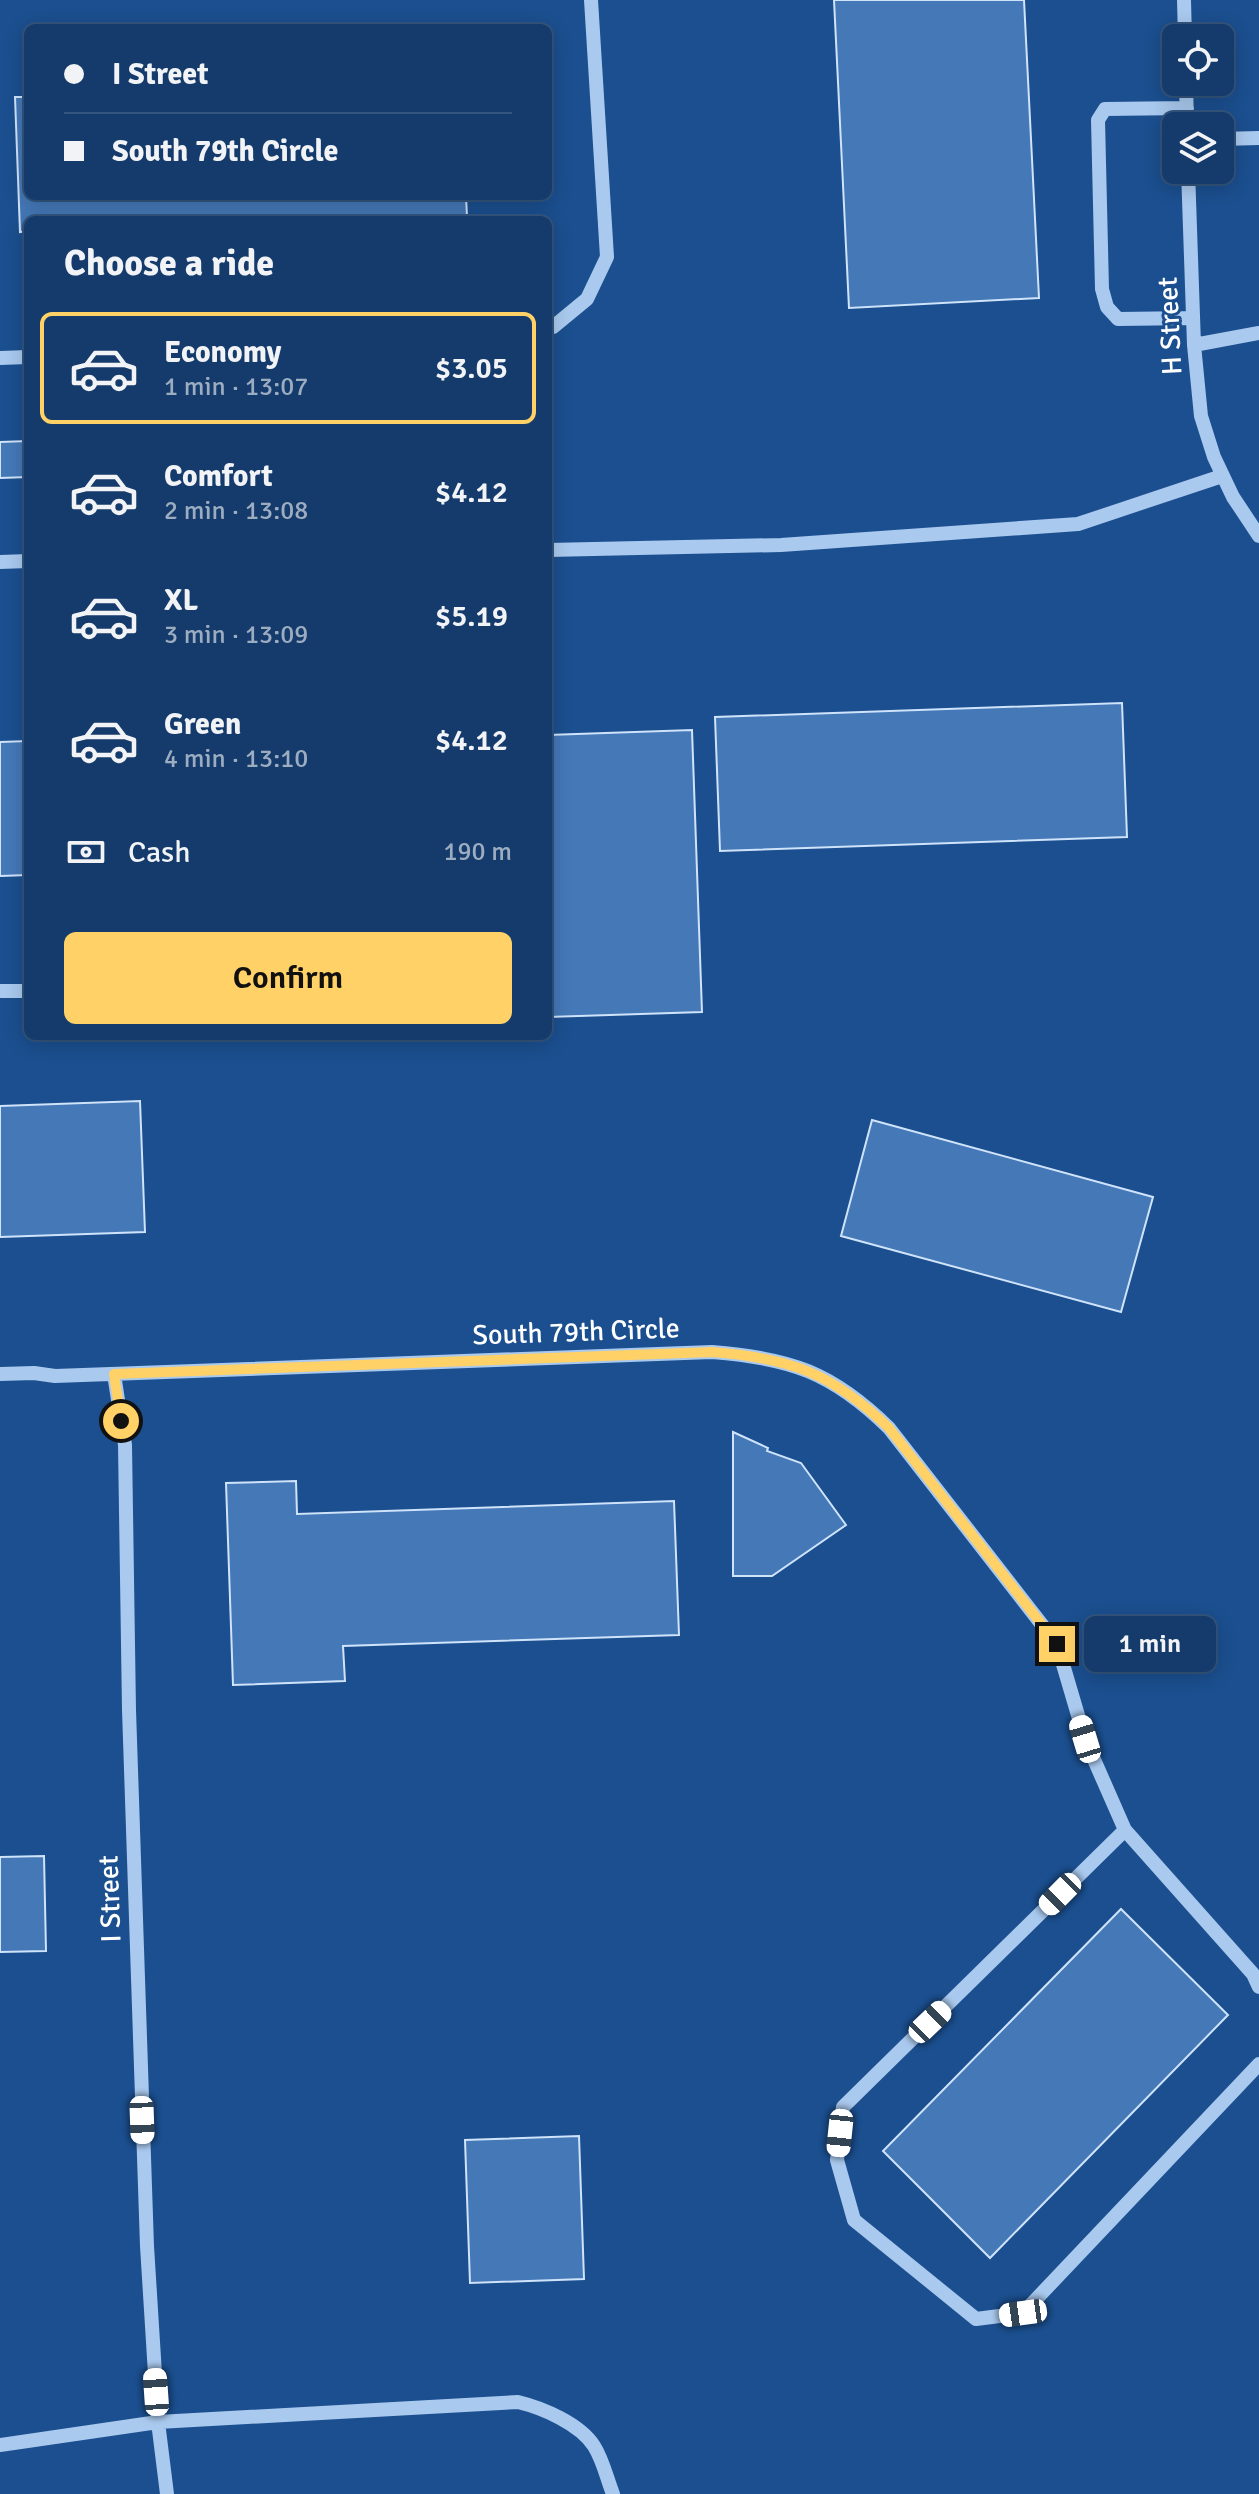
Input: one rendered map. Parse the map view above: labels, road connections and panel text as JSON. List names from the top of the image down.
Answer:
{
  "streets": {
    "street": ["H Street", "South 79th Circle", "I Street"]
  },
  "crossings": [
    ["South 79th Circle", "I Street"]
  ],
  "page": {
    "banner": ["I Street", "South 79th Circle"],
    "heading": "Choose a ride",
    "list": [
      {
        "name": "Economy",
        "note": "1 min · 13:07",
        "value": "$3.05"
      },
      {
        "name": "Comfort",
        "note": "2 min · 13:08",
        "value": "$4.12"
      },
      {
        "name": "XL",
        "note": "3 min · 13:09",
        "value": "$5.19"
      },
      {
        "name": "Green",
        "note": "4 min · 13:10",
        "value": "$4.12"
      }
    ],
    "pay": ["Cash", "190 m"],
    "buttons": "Confirm",
    "bubble": "1 min"
  }
}
